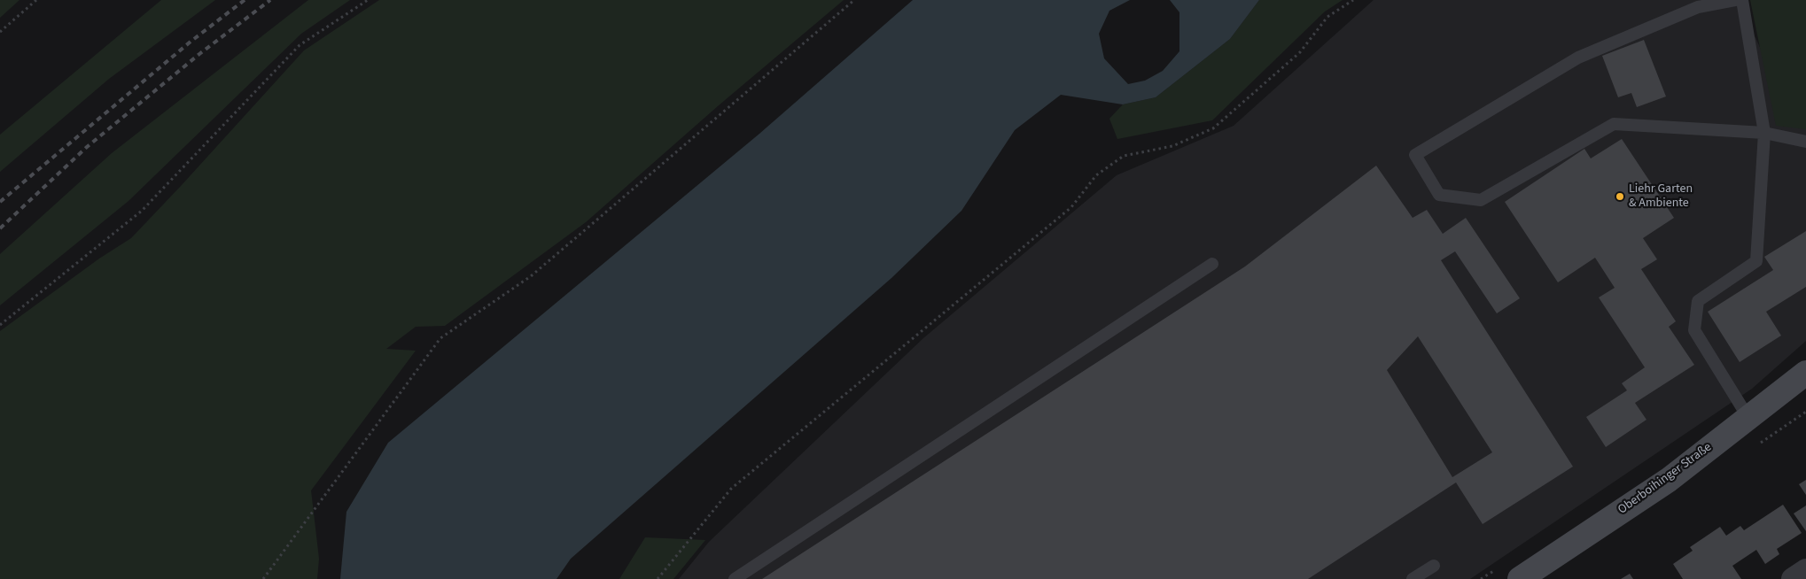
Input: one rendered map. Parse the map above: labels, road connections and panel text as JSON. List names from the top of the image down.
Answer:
{
  "streets": {
    "main road": ["Oberboihinger Straße"]
  },
  "places": ["Liehr Garten & Ambiente"]
}
